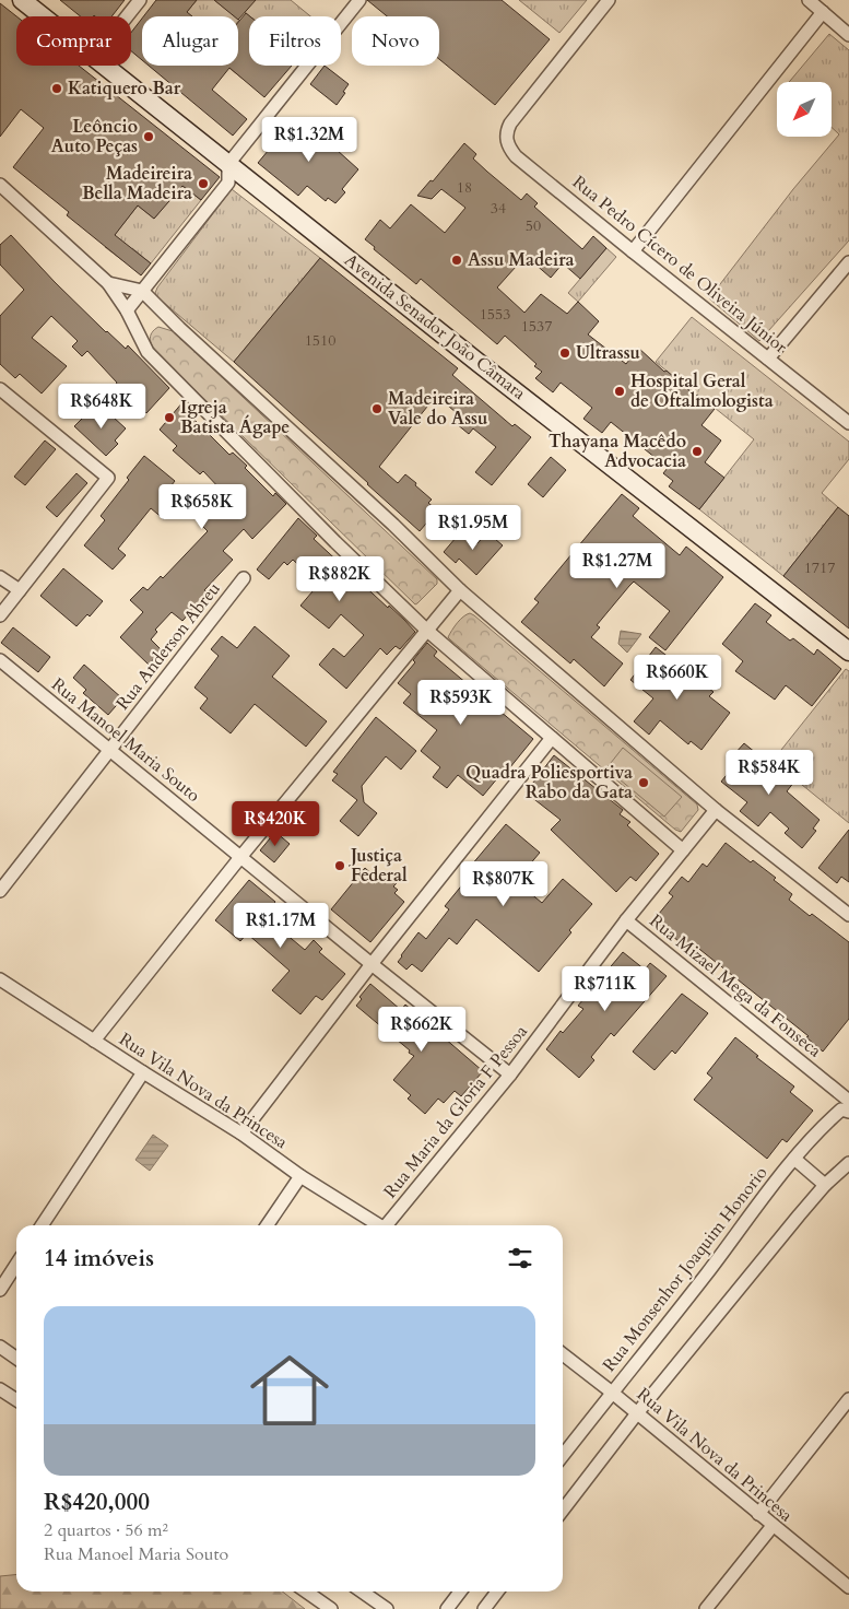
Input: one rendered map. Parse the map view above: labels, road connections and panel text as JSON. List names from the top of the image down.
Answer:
{
  "streets": {
    "main road": ["Avenida Senador João Câmara"],
    "street": [
      "Rua Pedro Cícero de Oliveira Júnior",
      "Rua Anderson Abreu",
      "Rua Manoel Maria Souto",
      "Rua Mizael Mega da Fonseca",
      "Rua Vila Nova da Princesa",
      "Rua Maria da Gloria F Pessoa",
      "Rua Monsenhor Joaquim Honorio"
    ]
  },
  "crossings": [
    ["Rua Anderson Abreu", "Rua Manoel Maria Souto"],
    ["Rua Manoel Maria Souto", "Rua Maria da Gloria F Pessoa"],
    ["Rua Mizael Mega da Fonseca", "Rua Maria da Gloria F Pessoa"],
    ["Rua Vila Nova da Princesa", "Rua Monsenhor Joaquim Honorio"]
  ],
  "places": [
    "Katiquero Bar",
    "Leôncio Auto Peças",
    "Madeireira Bella Madeira",
    "Assu Madeira",
    "Ultrassu",
    "Hospital Geral de Oftalmologista",
    "Madeireira Vale do Assu",
    "Igreja Batista Ágape",
    "Thayana Macêdo Advocacia",
    "Quadra Poliesportiva Rabo da Gata",
    "Justiça Federal"
  ],
  "house_numbers": [
    "18",
    "34",
    "50",
    "1553",
    "1537",
    "1510",
    "1717"
  ],
  "north": "bottom left",
  "page": {
    "chip": [
      "Comprar",
      "Alugar",
      "Filtros",
      "Novo"
    ],
    "price": [
      "R$1.32M",
      "R$648K",
      "R$658K",
      "R$1.95M",
      "R$1.27M",
      "R$882K",
      "R$660K",
      "R$593K",
      "R$584K",
      "R$420K",
      "R$807K",
      "R$1.17M",
      "R$711K",
      "R$662K"
    ],
    "heading": "14 imóveis",
    "list": [
      {
        "name": "R$420,000",
        "note": "2 quartos · 56 m² · Rua Manoel Maria Souto"
      }
    ]
  }
}
